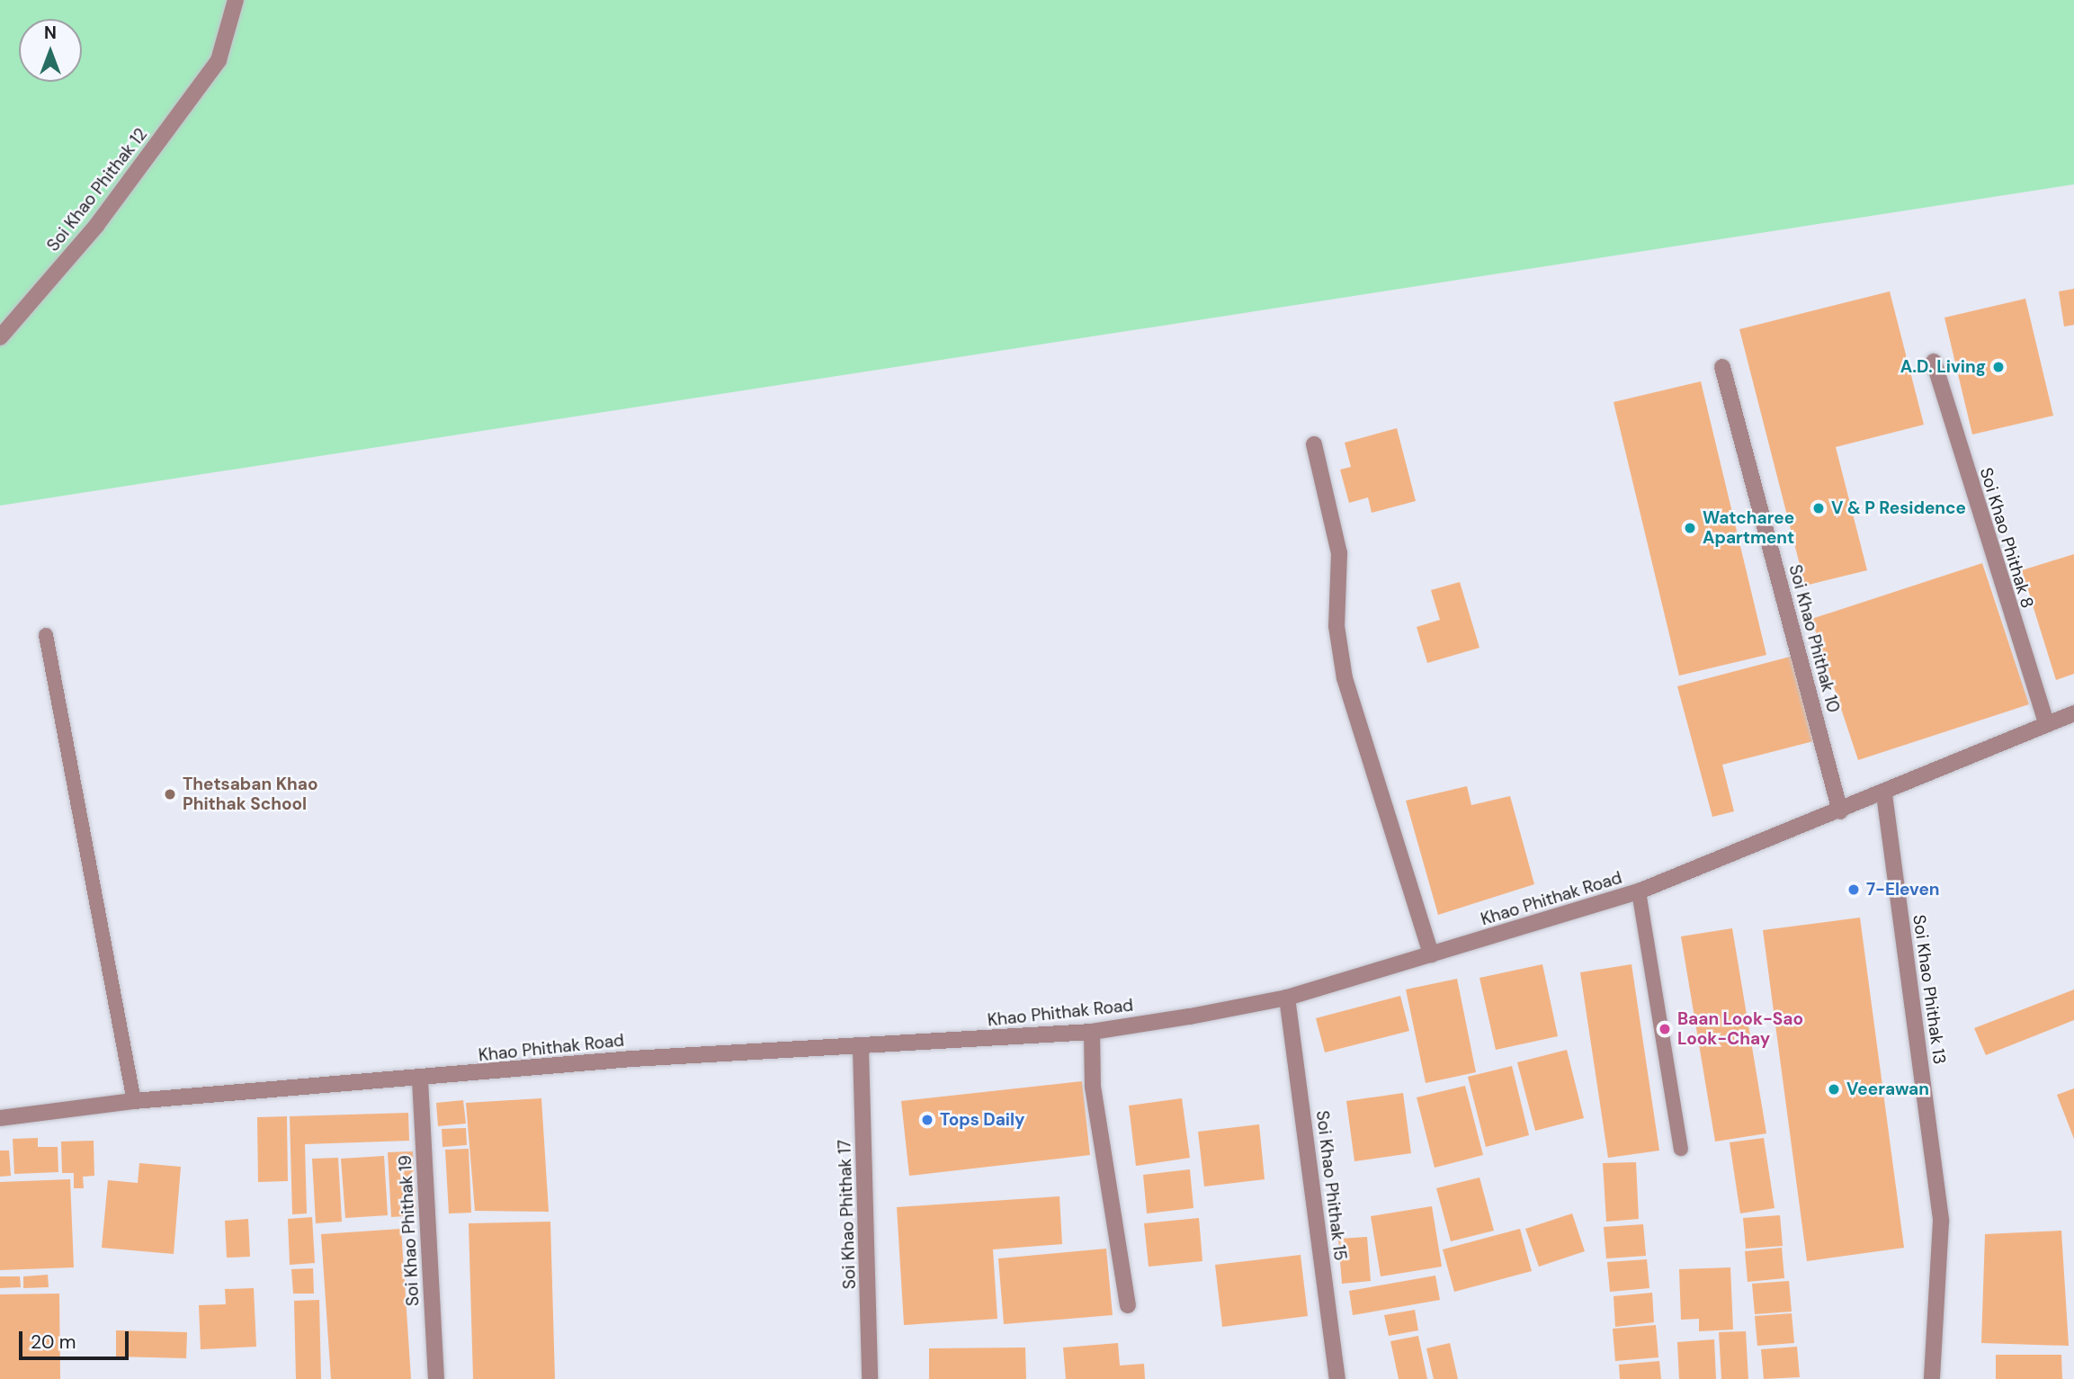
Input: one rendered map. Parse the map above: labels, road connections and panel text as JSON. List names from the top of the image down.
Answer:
{
  "streets": {
    "street": [
      "Soi Khao Phithak 12",
      "Soi Khao Phithak 8",
      "Soi Khao Phithak 10",
      "Khao Phithak Road",
      "Soi Khao Phithak 13",
      "Soi Khao Phithak 15",
      "Soi Khao Phithak 17",
      "Soi Khao Phithak 19"
    ]
  },
  "crossings": [
    ["Soi Khao Phithak 8", "Khao Phithak Road"],
    ["Soi Khao Phithak 10", "Khao Phithak Road"],
    ["Khao Phithak Road", "Soi Khao Phithak 13"],
    ["Khao Phithak Road", "Soi Khao Phithak 15"],
    ["Khao Phithak Road", "Soi Khao Phithak 17"],
    ["Khao Phithak Road", "Soi Khao Phithak 19"]
  ],
  "places": [
    "A.D. Living",
    "V & P Residence",
    "Watcharee Apartment",
    "Thetsaban Khao Phithak School",
    "7-Eleven",
    "Baan Look-Sao Look-Chay",
    "Veerawan",
    "Tops Daily"
  ],
  "scale_bar": "20 m",
  "north": "top"
}
